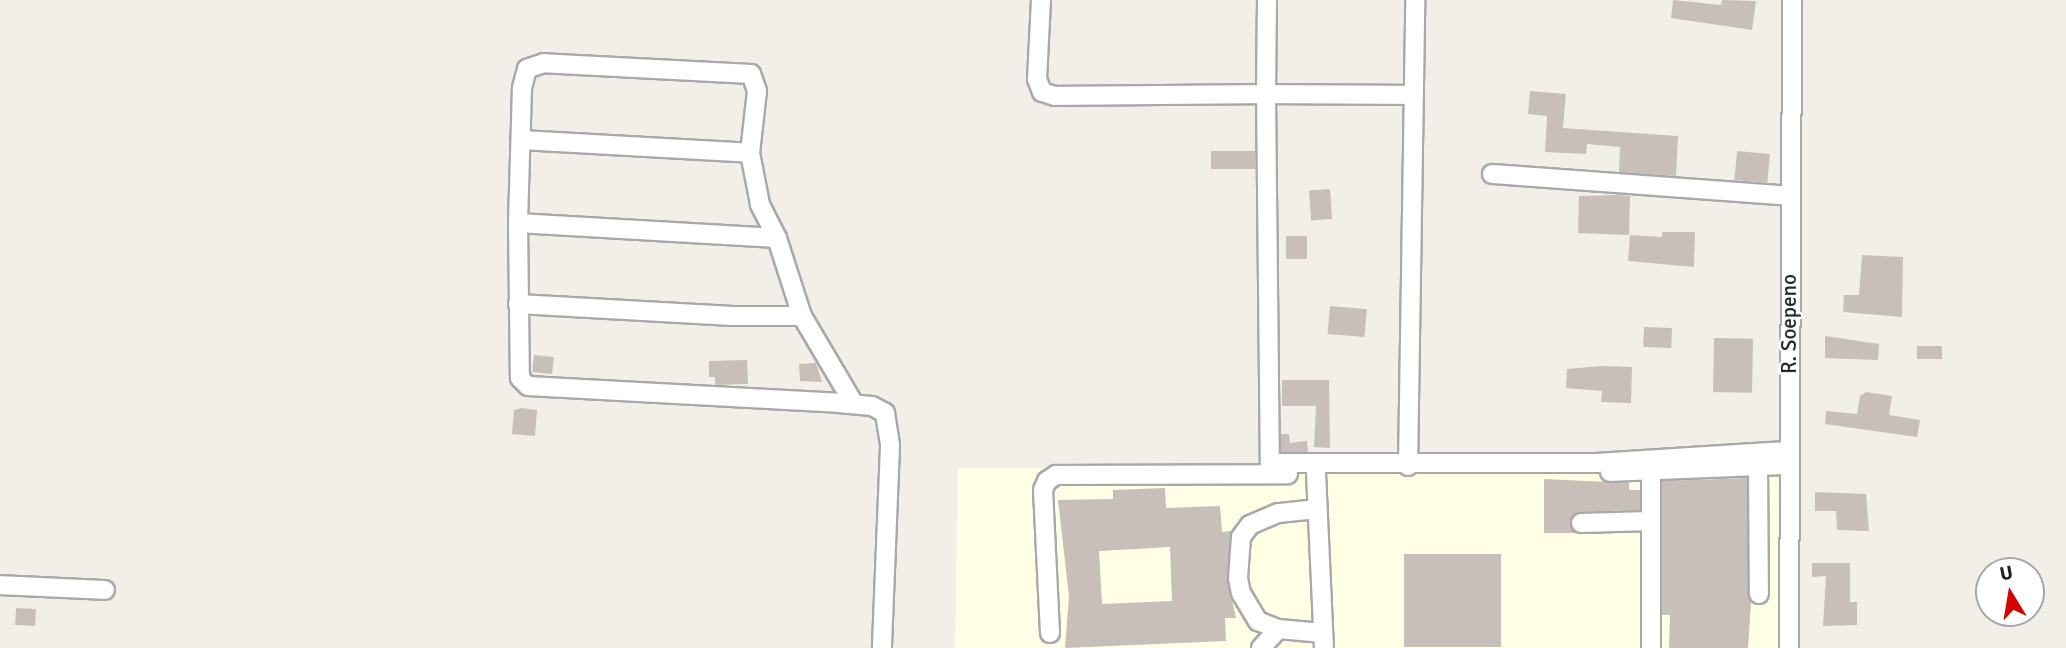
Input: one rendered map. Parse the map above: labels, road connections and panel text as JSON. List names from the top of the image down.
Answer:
{
  "streets": {
    "street": ["R. Soepeno"]
  },
  "north": "top"
}
